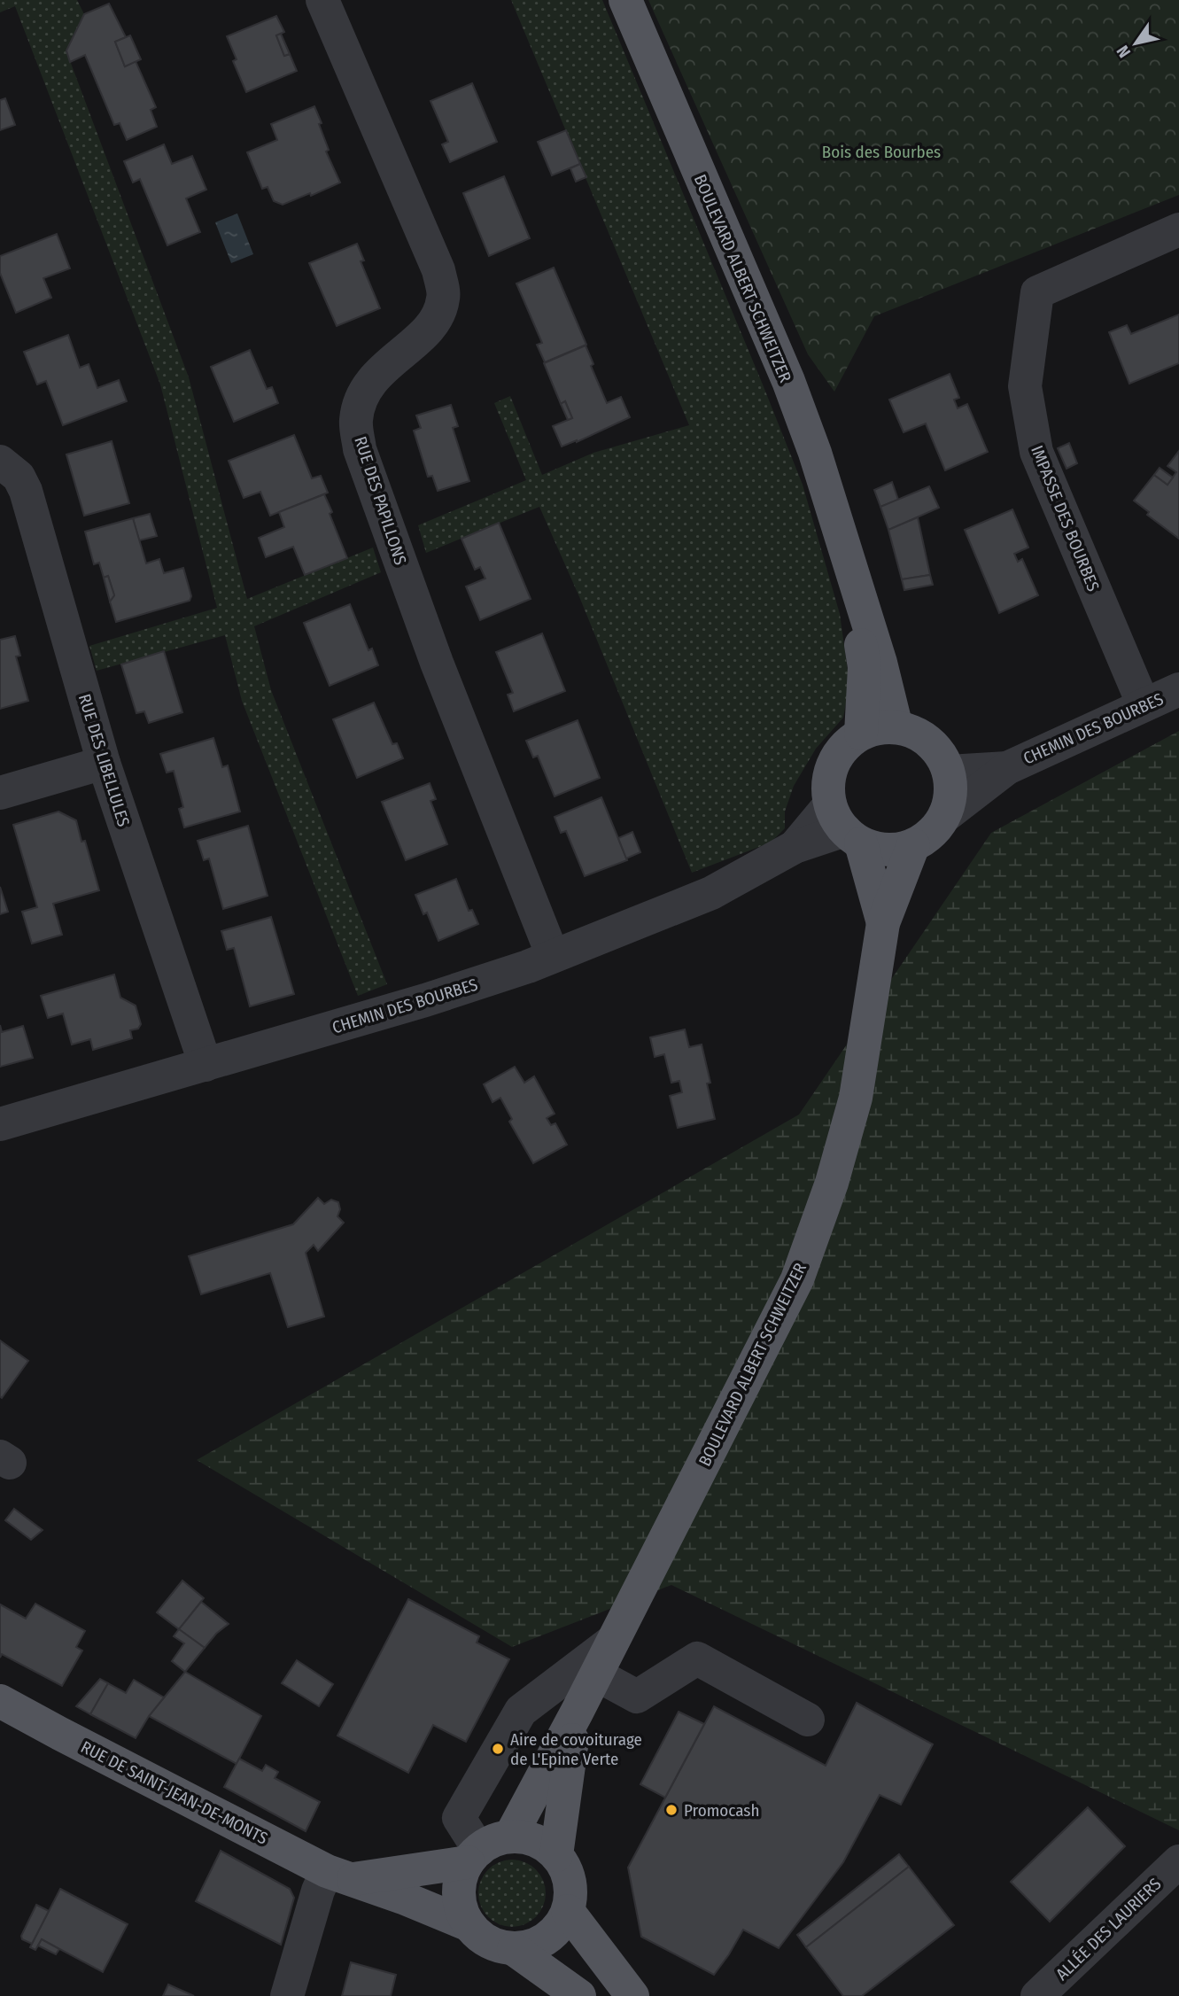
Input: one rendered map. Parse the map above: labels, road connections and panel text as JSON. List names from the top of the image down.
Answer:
{
  "streets": {
    "main road": ["BOULEVARD ALBERT SCHWEITZER", "RUE DE SAINT-JEAN-DE-MONTS"],
    "street": [
      "RUE DES PAPILLONS",
      "IMPASSE DES BOURBES",
      "CHEMIN DES BOURBES",
      "RUE DES LIBELLULES",
      "ALLÉE DES LAURIERS"
    ]
  },
  "crossings": [
    ["BOULEVARD ALBERT SCHWEITZER", "CHEMIN DES BOURBES"],
    ["BOULEVARD ALBERT SCHWEITZER", "RUE DE SAINT-JEAN-DE-MONTS"],
    ["RUE DES PAPILLONS", "CHEMIN DES BOURBES"],
    ["IMPASSE DES BOURBES", "CHEMIN DES BOURBES"],
    ["CHEMIN DES BOURBES", "RUE DES LIBELLULES"]
  ],
  "parks": ["Bois des Bourbes"],
  "places": ["Aire de covoiturage de L'Epine Verte", "Promocash"],
  "north": "bottom left"
}
